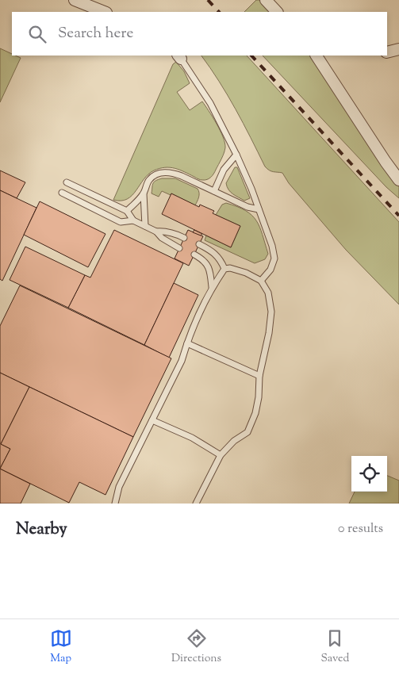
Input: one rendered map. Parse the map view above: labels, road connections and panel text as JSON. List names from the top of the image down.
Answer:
{
  "page": {
    "search": "Search here",
    "heading": ["Nearby", "0 results"],
    "nav": ["Map", "Directions", "Saved"]
  }
}
